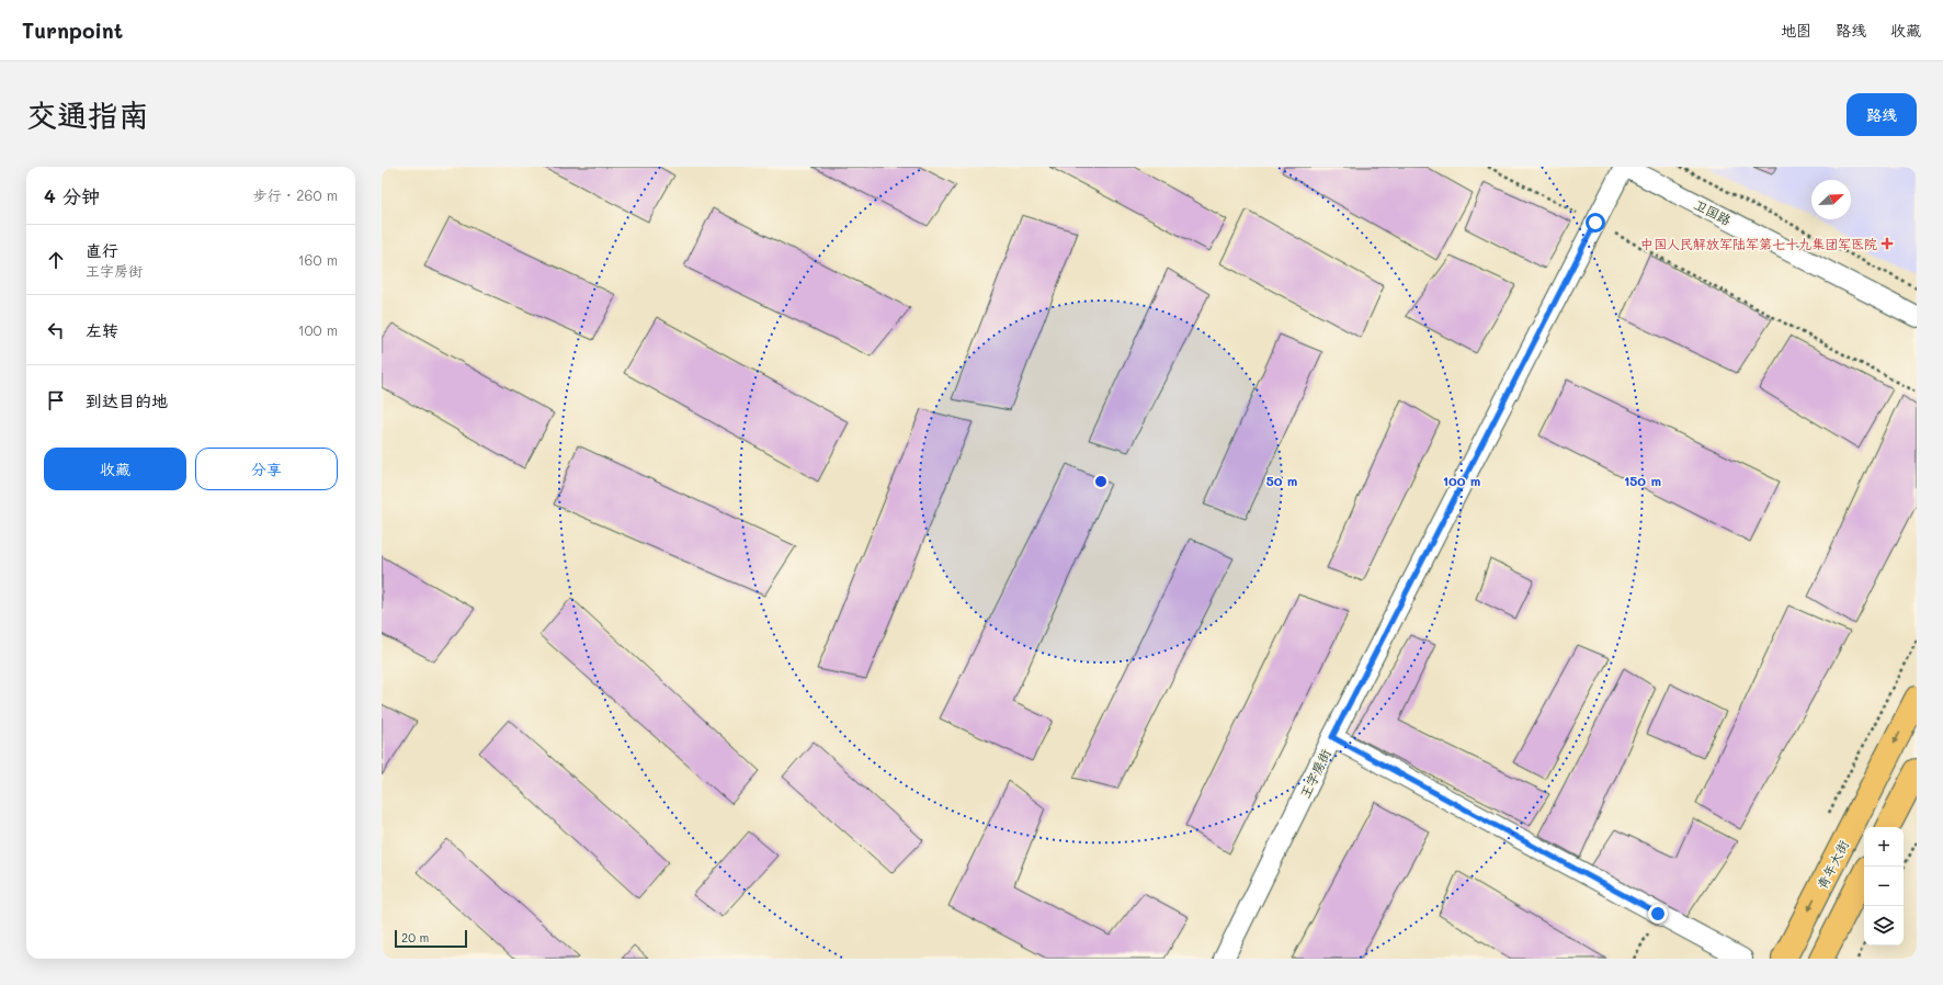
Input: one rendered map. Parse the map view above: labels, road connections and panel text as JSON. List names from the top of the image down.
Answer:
{
  "streets": {
    "main road": ["青年大街"],
    "street": ["卫国路", "王字房街"]
  },
  "crossings": [
    ["卫国路", "王字房街"]
  ],
  "places": {
    "health": ["中国人民解放军陆军第七十九集团军医院"]
  },
  "scale_bar": "20 m",
  "north": "top right",
  "page": {
    "header": "Turnpoint",
    "nav": ["地图", "路线", "收藏"],
    "buttons": [
      "路线",
      ["收藏", "分享"]
    ],
    "title": "交通指南",
    "heading": ["4 分钟", "步行 · 260 m"],
    "list": [
      ["直行", "王字房街", "160 m"],
      ["左转", "100 m"],
      "到达目的地"
    ],
    "map_buttons": ["+", "−"],
    "scale": "20 m"
  },
  "rings": ["50 m", "100 m", "150 m"]
}
